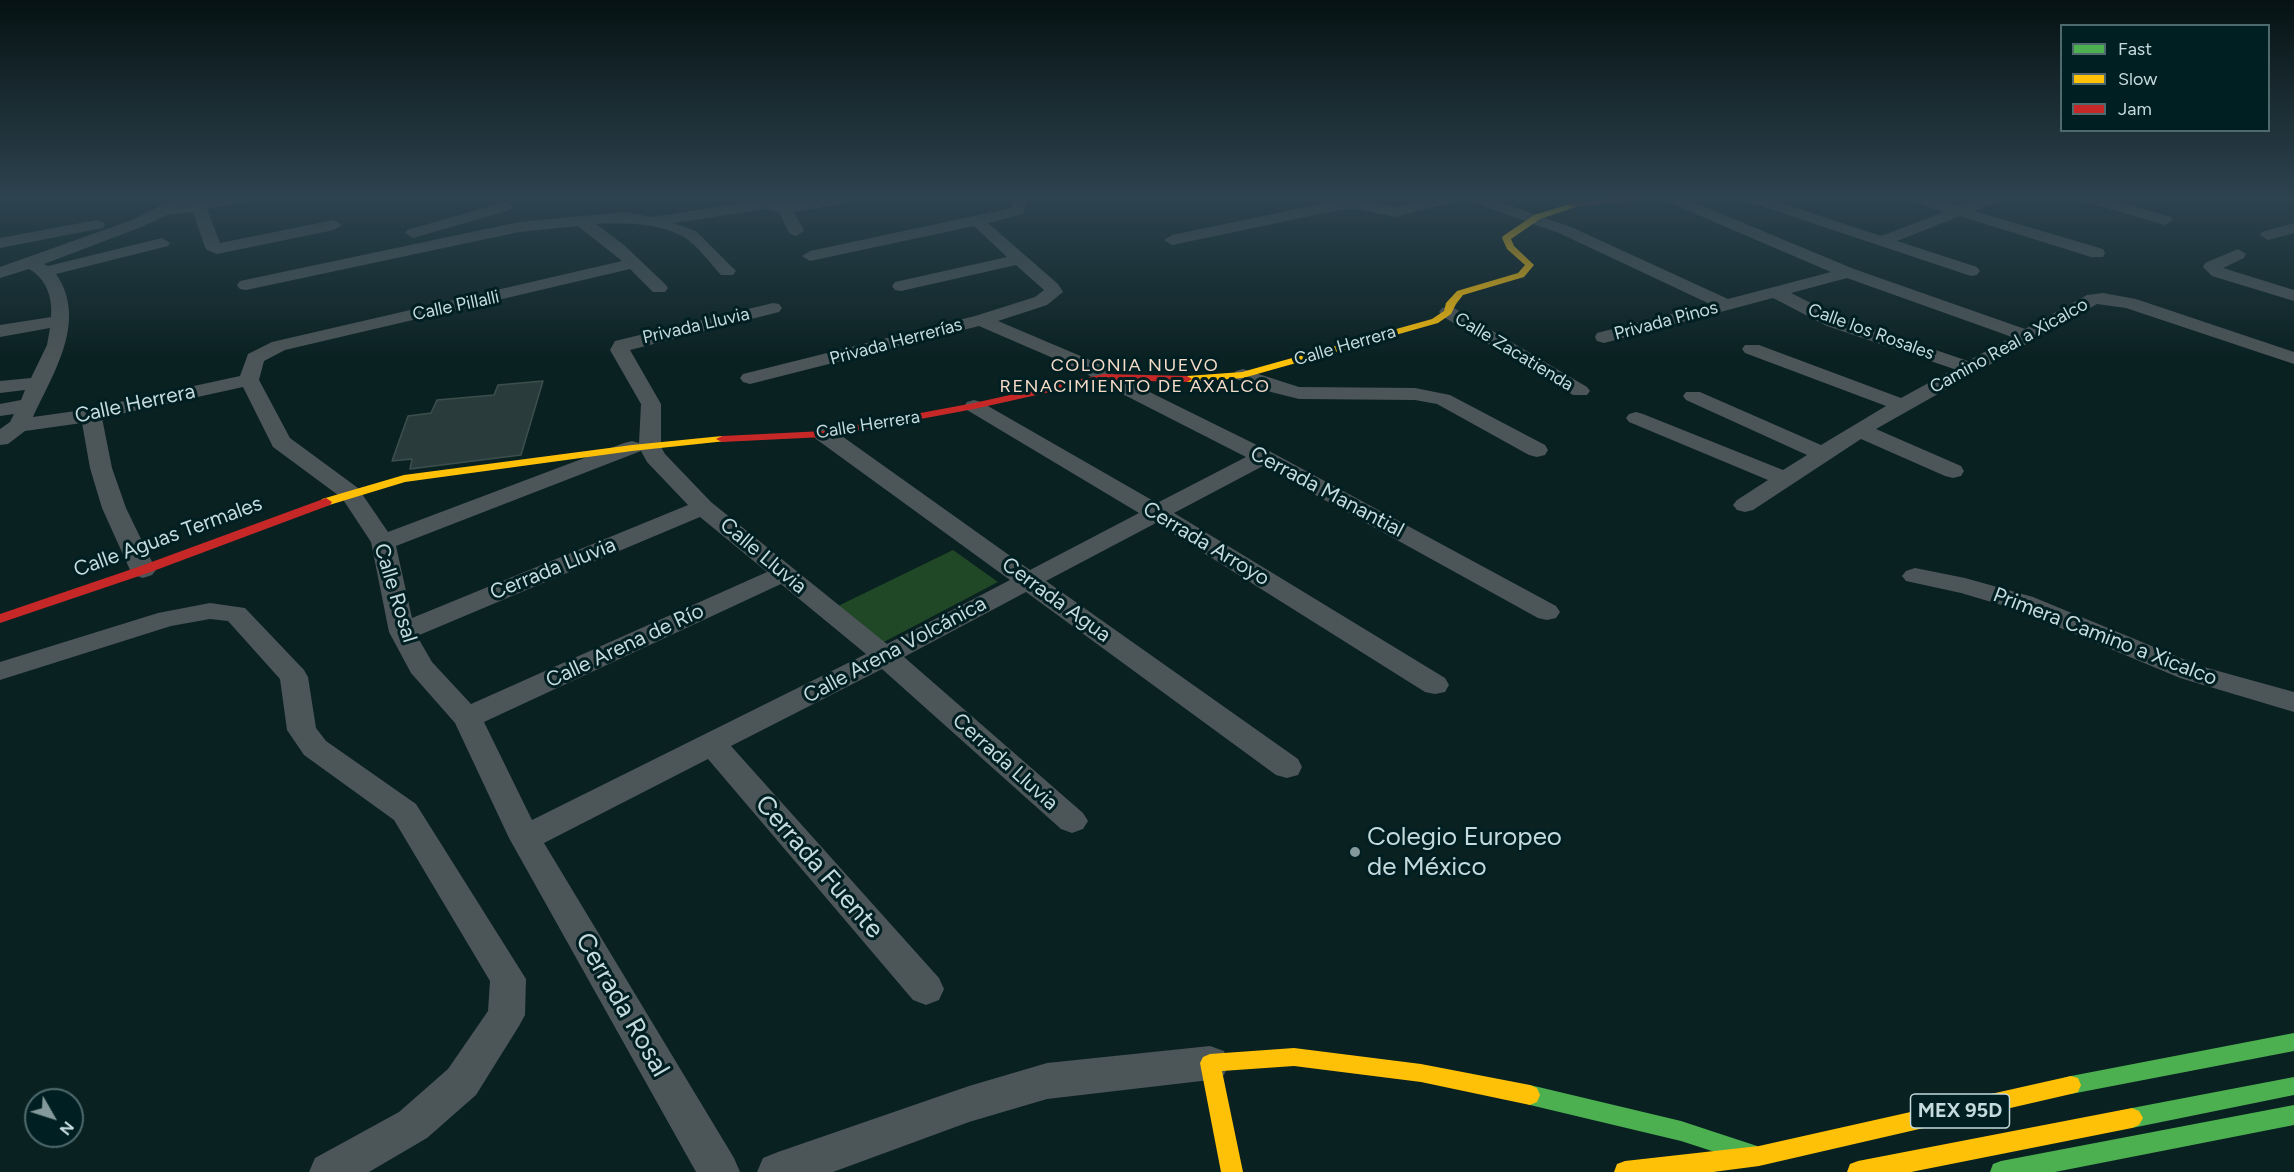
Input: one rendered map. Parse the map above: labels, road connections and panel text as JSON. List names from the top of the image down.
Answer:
{
  "streets": {
    "main road": ["Calle Herrera", "Calle Aguas Termales", "MEX 95D"],
    "street": [
      "Calle Pillalli",
      "Privada Pinos",
      "Privada Lluvia",
      "Calle los Rosales",
      "Privada Herrerías",
      "Camino Real a Xicalco",
      "Calle Zacatienda",
      "Cerrada Manantial",
      "Cerrada Arroyo",
      "Calle Lluvia",
      "Cerrada Lluvia",
      "Calle Rosal",
      "Cerrada Agua",
      "Primera Camino a Xicalco",
      "Calle Arena de Río",
      "Calle Arena Volcánica",
      "Cerrada Fuente",
      "Cerrada Rosal"
    ]
  },
  "crossings": [
    ["Calle Pillalli", "Calle Herrera"],
    ["Calle Pillalli", "Calle Rosal"],
    ["Privada Pinos", "Calle los Rosales"],
    ["Privada Lluvia", "Calle Herrera"],
    ["Privada Lluvia", "Calle Lluvia"],
    ["Calle los Rosales", "Camino Real a Xicalco"],
    ["Privada Herrerías", "Cerrada Manantial"],
    ["Calle Herrera", "Calle Zacatienda"],
    ["Calle Herrera", "Cerrada Manantial"],
    ["Calle Herrera", "Calle Aguas Termales"],
    ["Calle Herrera", "Cerrada Arroyo"],
    ["Calle Herrera", "Calle Lluvia"],
    ["Calle Herrera", "Calle Rosal"],
    ["Calle Herrera", "Cerrada Agua"],
    ["Cerrada Manantial", "Calle Arena Volcánica"],
    ["Calle Aguas Termales", "Calle Rosal"],
    ["Cerrada Arroyo", "Calle Arena Volcánica"],
    ["Calle Lluvia", "Cerrada Lluvia"],
    ["Calle Lluvia", "Calle Arena de Río"],
    ["Calle Lluvia", "Calle Arena Volcánica"],
    ["Cerrada Lluvia", "Calle Rosal"],
    ["Cerrada Lluvia", "Calle Arena Volcánica"],
    ["Calle Rosal", "Calle Arena de Río"],
    ["Calle Rosal", "Calle Arena Volcánica"],
    ["Calle Rosal", "Cerrada Rosal"],
    ["Cerrada Agua", "Calle Arena Volcánica"],
    ["Calle Arena Volcánica", "Cerrada Fuente"],
    ["Calle Arena Volcánica", "Cerrada Rosal"]
  ],
  "districts": ["COLONIA NUEVO RENACIMIENTO DE AXALCO"],
  "places": ["Colegio Europeo de México"],
  "legend": ["Fast", "Slow", "Jam"],
  "north": "bottom right"
}
